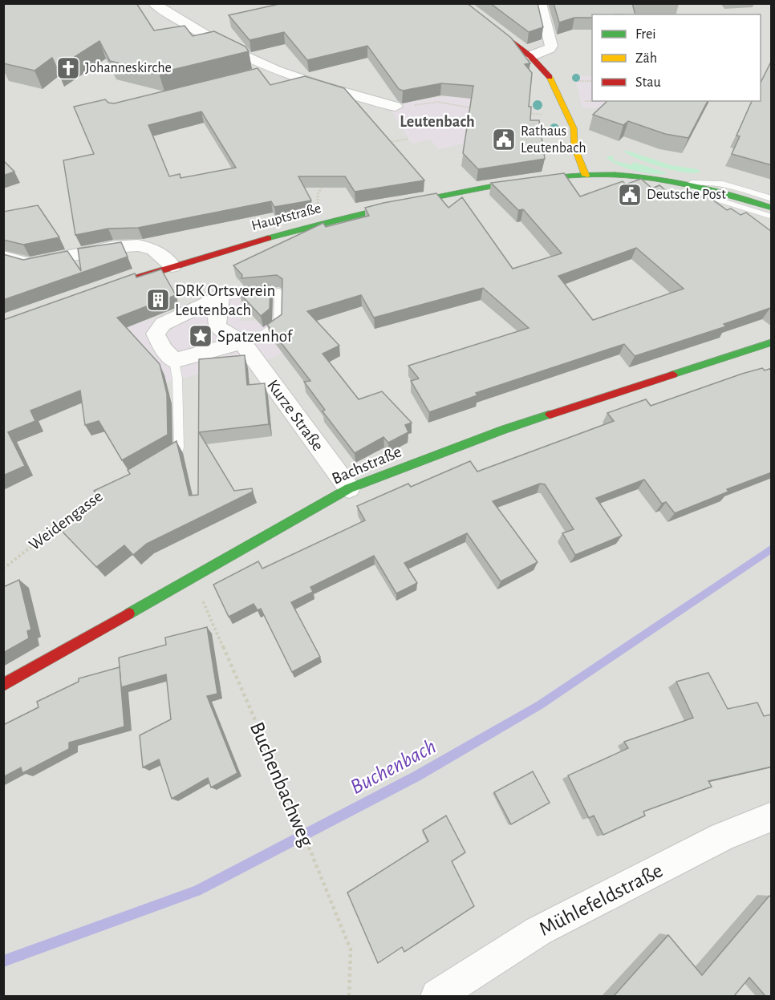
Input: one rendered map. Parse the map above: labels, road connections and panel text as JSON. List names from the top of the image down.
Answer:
{
  "streets": {
    "street": [
      "Hauptstraße",
      "Kurze Straße",
      "Bachstraße",
      "Mühlefeldstraße"
    ],
    "path": ["Weidengasse", "Buchenbachweg"]
  },
  "crossings": [
    ["Kurze Straße", "Bachstraße"],
    ["Bachstraße", "Buchenbachweg"]
  ],
  "districts": ["Leutenbach"],
  "water": ["Buchenbach"],
  "places": {
    "church": ["Johanneskirche"],
    "public building": ["Rathaus Leutenbach", "Deutsche Post"],
    "building": ["DRK Ortsverein Leutenbach"],
    "place": ["Spatzenhof"]
  },
  "legend": ["Frei", "Zäh", "Stau"]
}
